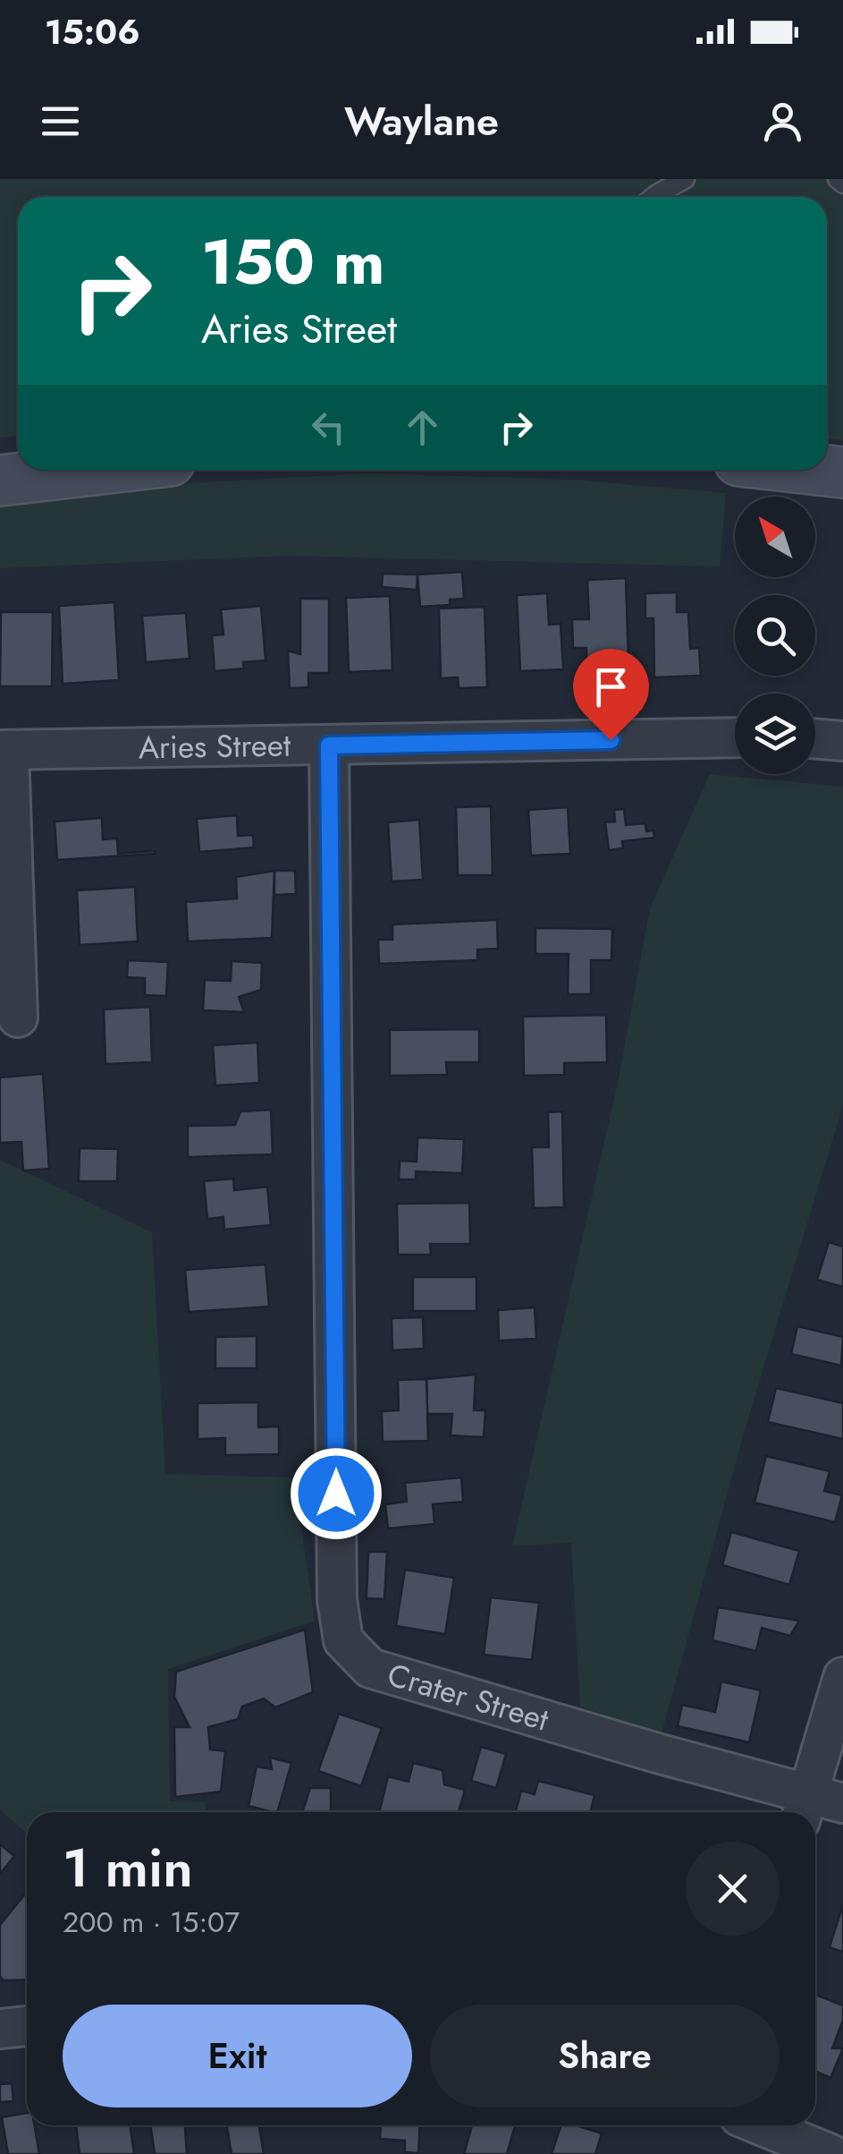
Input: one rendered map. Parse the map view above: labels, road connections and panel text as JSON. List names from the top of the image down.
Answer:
{
  "streets": {
    "street": ["Aries Street", "Crater Street"]
  },
  "crossings": [
    ["Aries Street", "Crater Street"]
  ],
  "north": "top left",
  "page": {
    "status": "15:06",
    "header": "Waylane",
    "turn": ["150 m", "Aries Street"],
    "heading": ["1 min", "200 m · 15:07"],
    "buttons": ["Exit", "Share"]
  }
}
